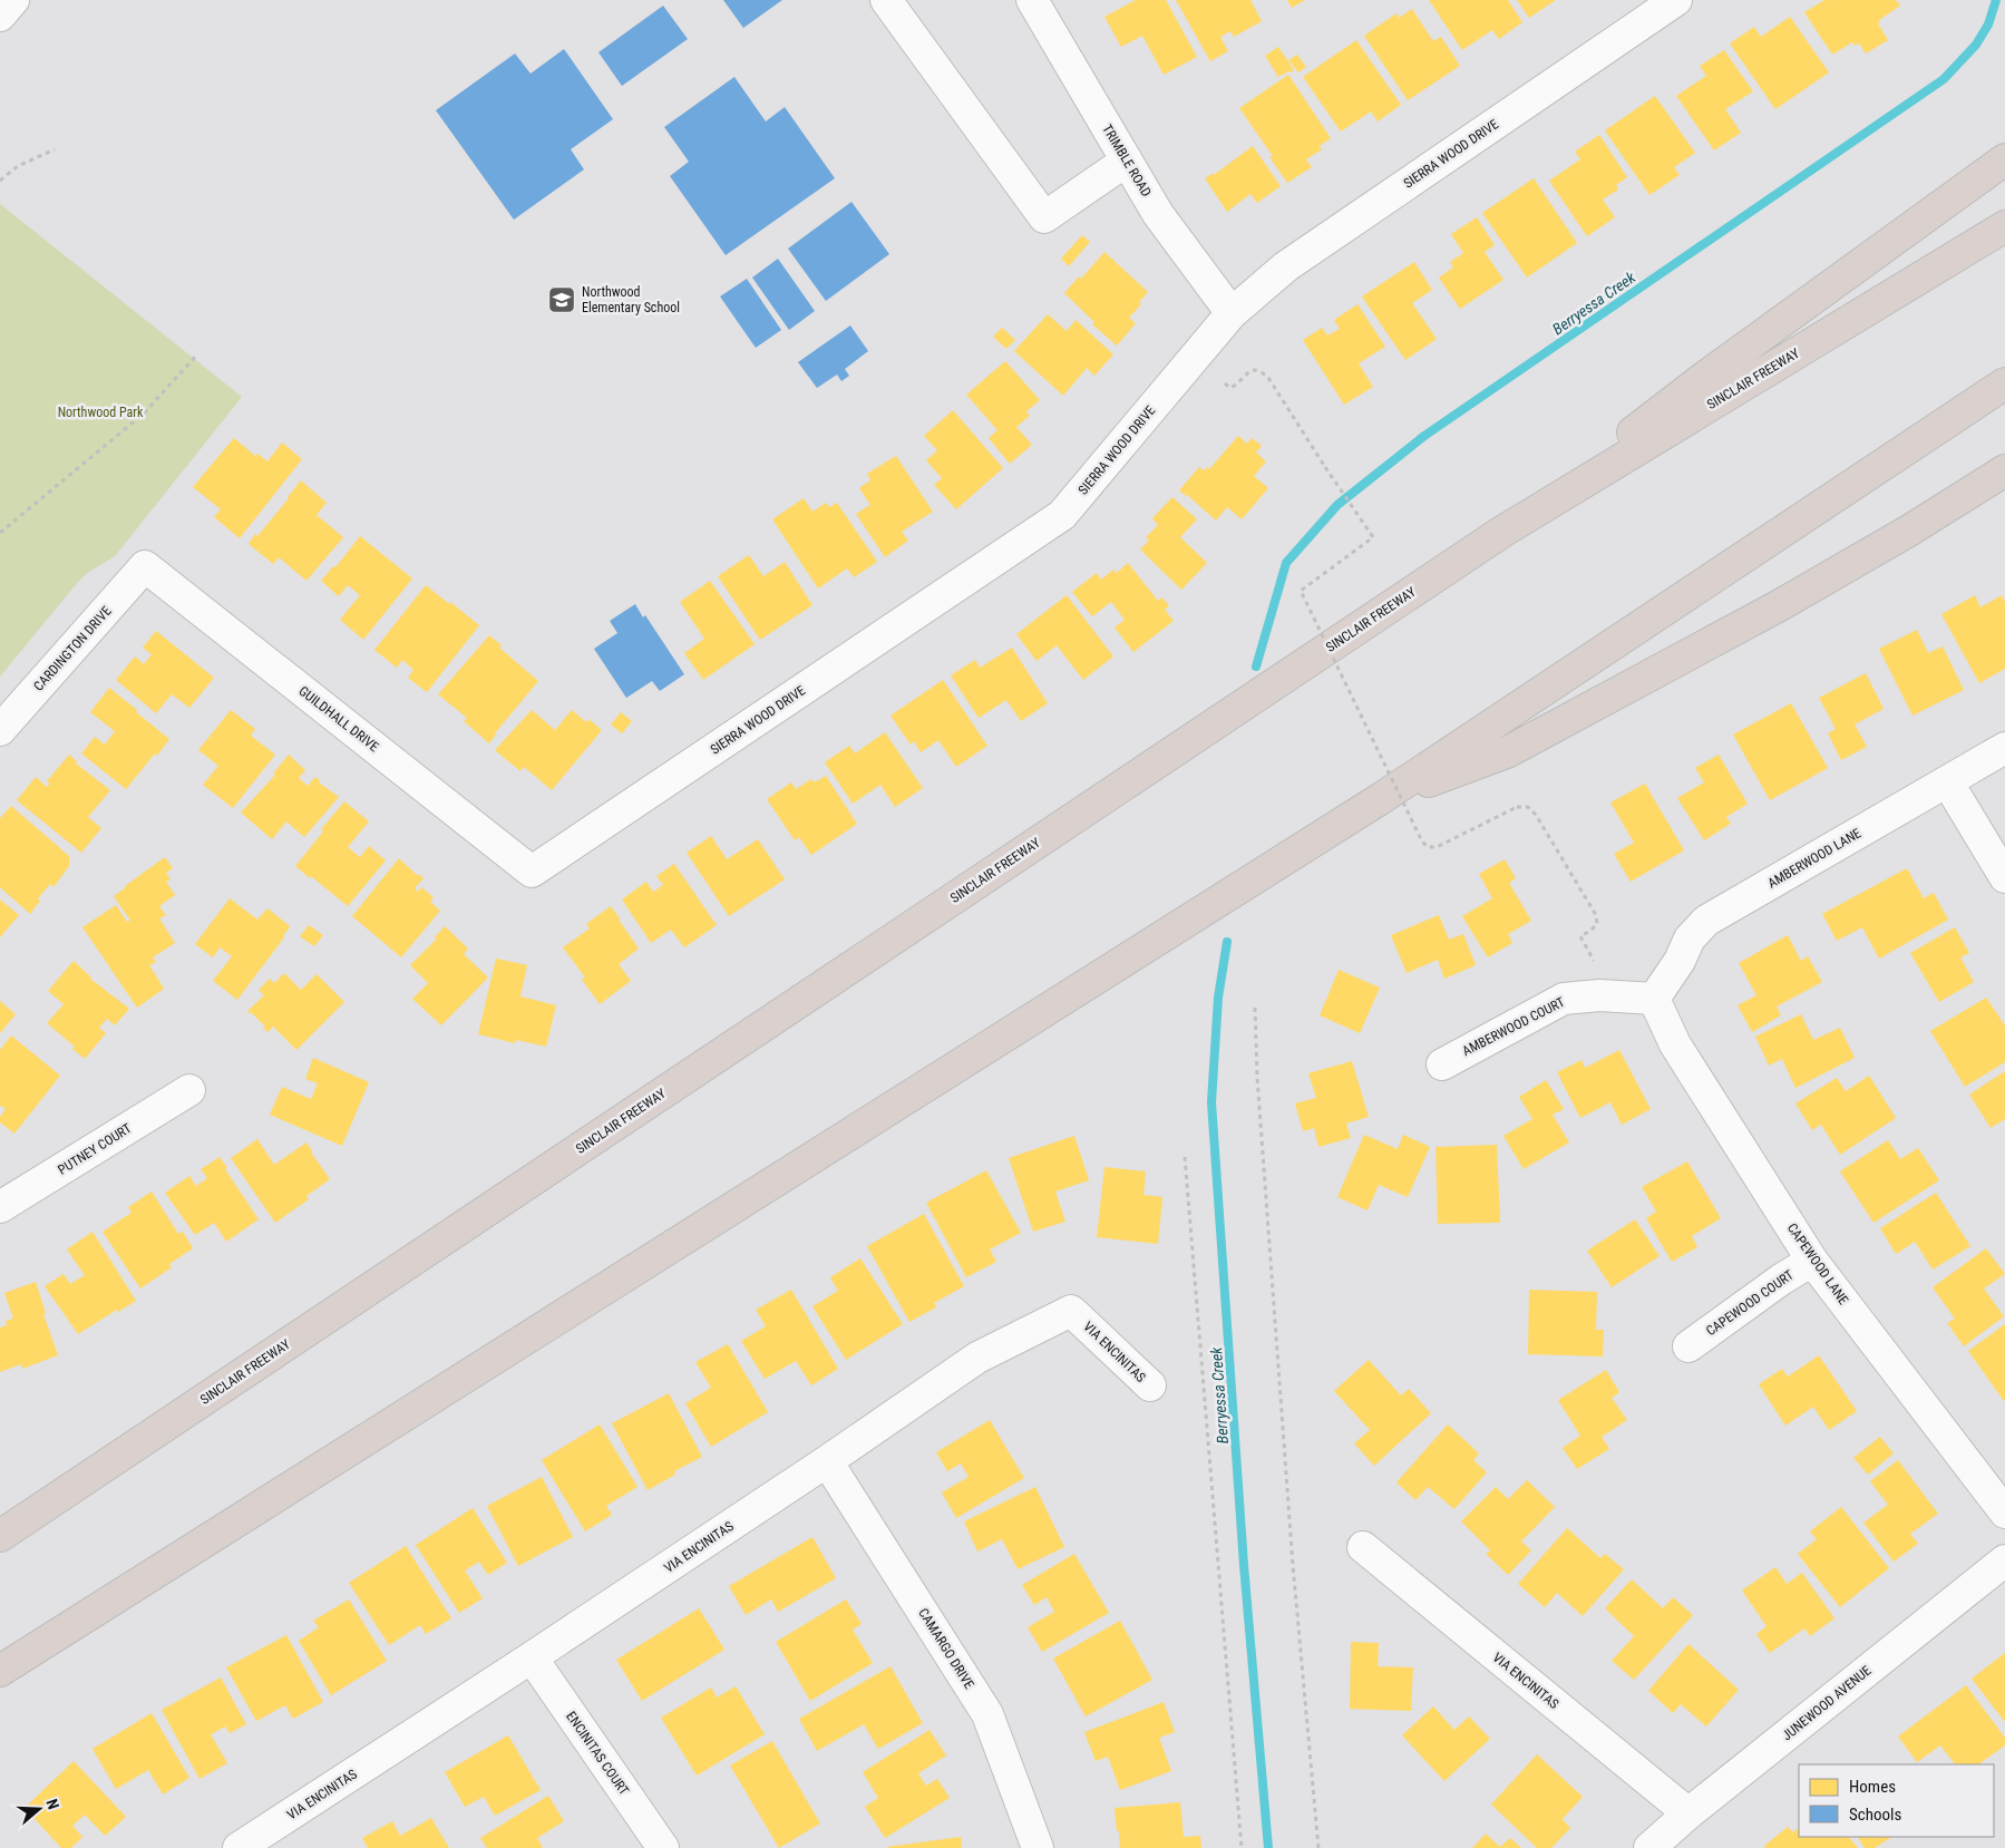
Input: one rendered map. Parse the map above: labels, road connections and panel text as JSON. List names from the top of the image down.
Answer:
{
  "streets": {
    "highway": ["SINCLAIR FREEWAY"],
    "street": [
      "SIERRA WOOD DRIVE",
      "TRIMBLE ROAD",
      "CARDINGTON DRIVE",
      "GUILDHALL DRIVE",
      "AMBERWOOD LANE",
      "AMBERWOOD COURT",
      "PUTNEY COURT",
      "CAPEWOOD LANE",
      "CAPEWOOD COURT",
      "VIA ENCINITAS",
      "CAMARGO DRIVE",
      "JUNEWOOD AVENUE",
      "ENCINITAS COURT"
    ]
  },
  "crossings": [
    ["SIERRA WOOD DRIVE", "TRIMBLE ROAD"],
    ["SIERRA WOOD DRIVE", "GUILDHALL DRIVE"],
    ["CARDINGTON DRIVE", "GUILDHALL DRIVE"],
    ["AMBERWOOD LANE", "AMBERWOOD COURT"],
    ["AMBERWOOD LANE", "CAPEWOOD LANE"],
    ["AMBERWOOD COURT", "CAPEWOOD LANE"],
    ["CAPEWOOD LANE", "CAPEWOOD COURT"],
    ["VIA ENCINITAS", "CAMARGO DRIVE"],
    ["VIA ENCINITAS", "JUNEWOOD AVENUE"],
    ["VIA ENCINITAS", "ENCINITAS COURT"]
  ],
  "water": ["Berryessa Creek"],
  "parks": ["Northwood Park"],
  "places": {
    "school or university": ["Northwood Elementary School"]
  },
  "legend": ["Homes", "Schools"],
  "north": "right"
}
